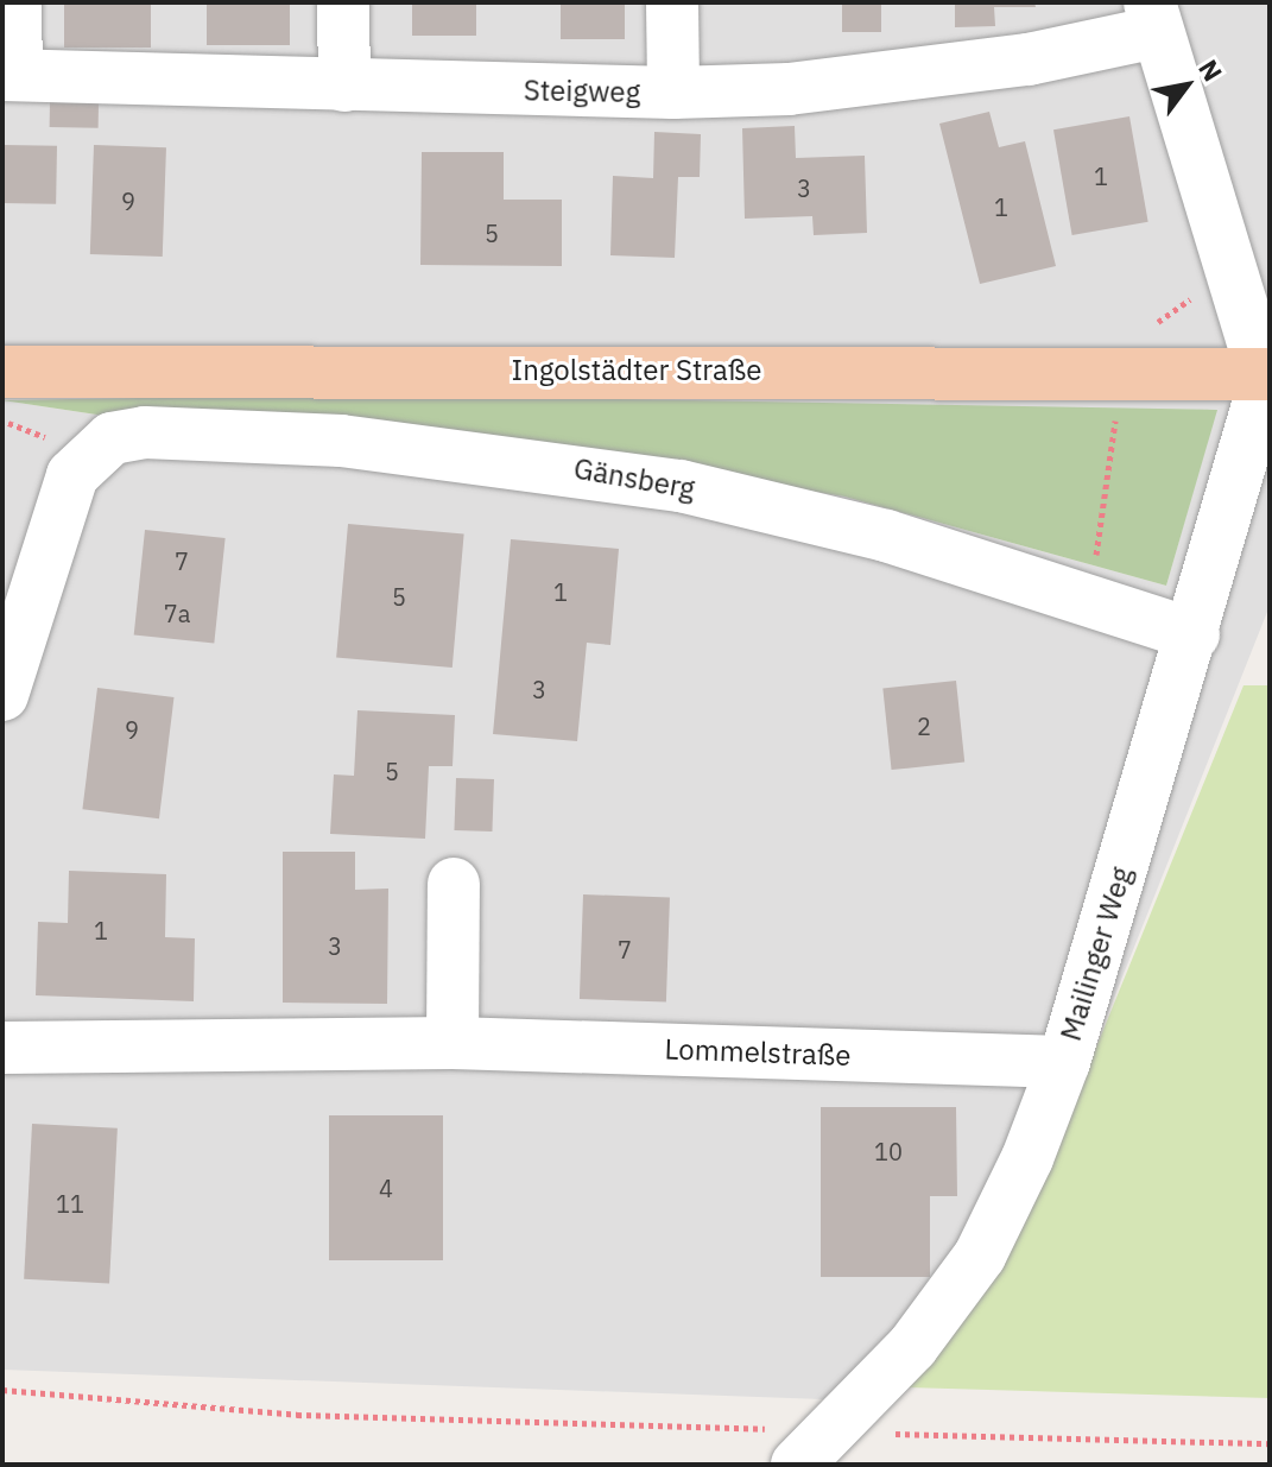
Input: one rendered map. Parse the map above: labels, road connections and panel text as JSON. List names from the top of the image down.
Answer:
{
  "streets": {
    "main road": ["Ingolstädter Straße"],
    "street": [
      "Steigweg",
      "Gänsberg",
      "Mailinger Weg",
      "Lommelstraße"
    ]
  },
  "crossings": [
    ["Ingolstädter Straße", "Mailinger Weg"],
    ["Gänsberg", "Mailinger Weg"],
    ["Mailinger Weg", "Lommelstraße"]
  ],
  "house_numbers": [
    "1",
    "3",
    "9",
    "1",
    "5",
    "7",
    "1",
    "5",
    "7a",
    "3",
    "2",
    "9",
    "5",
    "1",
    "3",
    "7",
    "10",
    "4",
    "11"
  ],
  "north": "top right"
}
